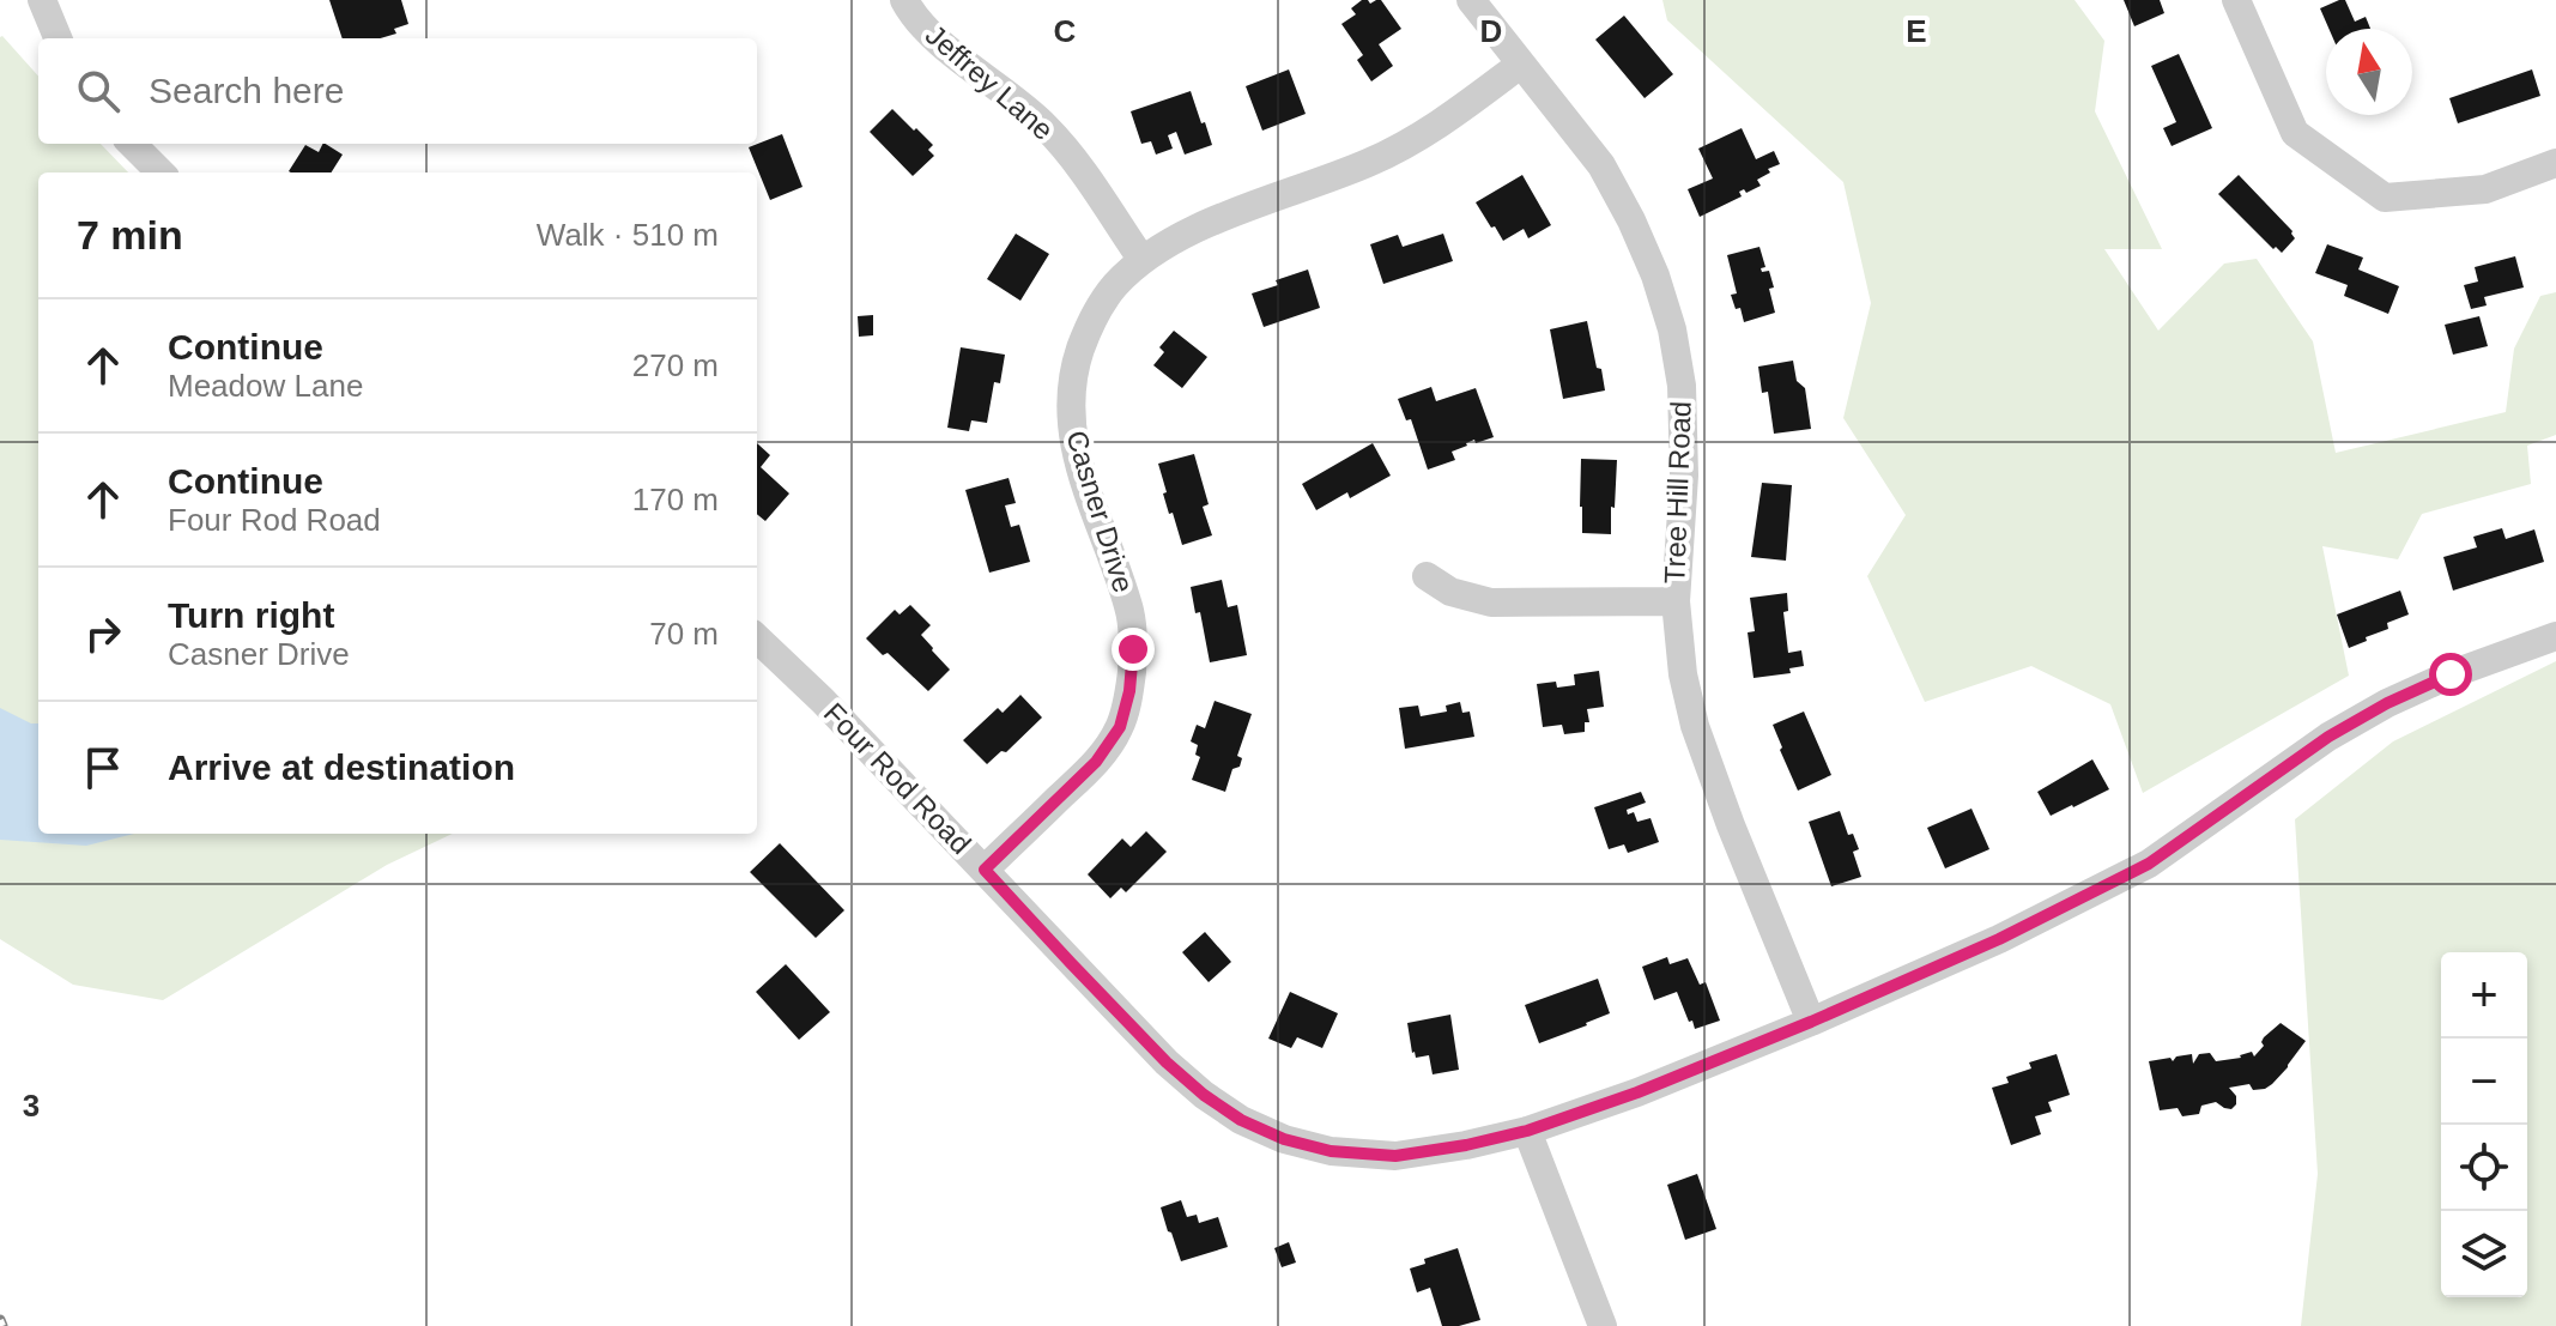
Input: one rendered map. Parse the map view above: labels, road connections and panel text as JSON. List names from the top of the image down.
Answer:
{
  "streets": {
    "street": [
      "Jeffrey Lane",
      "Tree Hill Road",
      "Casner Drive",
      "Four Rod Road"
    ]
  },
  "crossings": [
    ["Jeffrey Lane", "Casner Drive"],
    ["Tree Hill Road", "Casner Drive"],
    ["Tree Hill Road", "Four Rod Road"],
    ["Casner Drive", "Four Rod Road"]
  ],
  "north": "top",
  "page": {
    "search": "Search here",
    "heading": ["7 min", "Walk · 510 m"],
    "list": [
      ["Continue", "Meadow Lane", "270 m"],
      ["Continue", "Four Rod Road", "170 m"],
      ["Turn right", "Casner Drive", "70 m"],
      "Arrive at destination"
    ],
    "map_buttons": ["+", "−"]
  },
  "grid": {
    "columns": ["C", "D", "E"],
    "rows": ["3"]
  }
}
